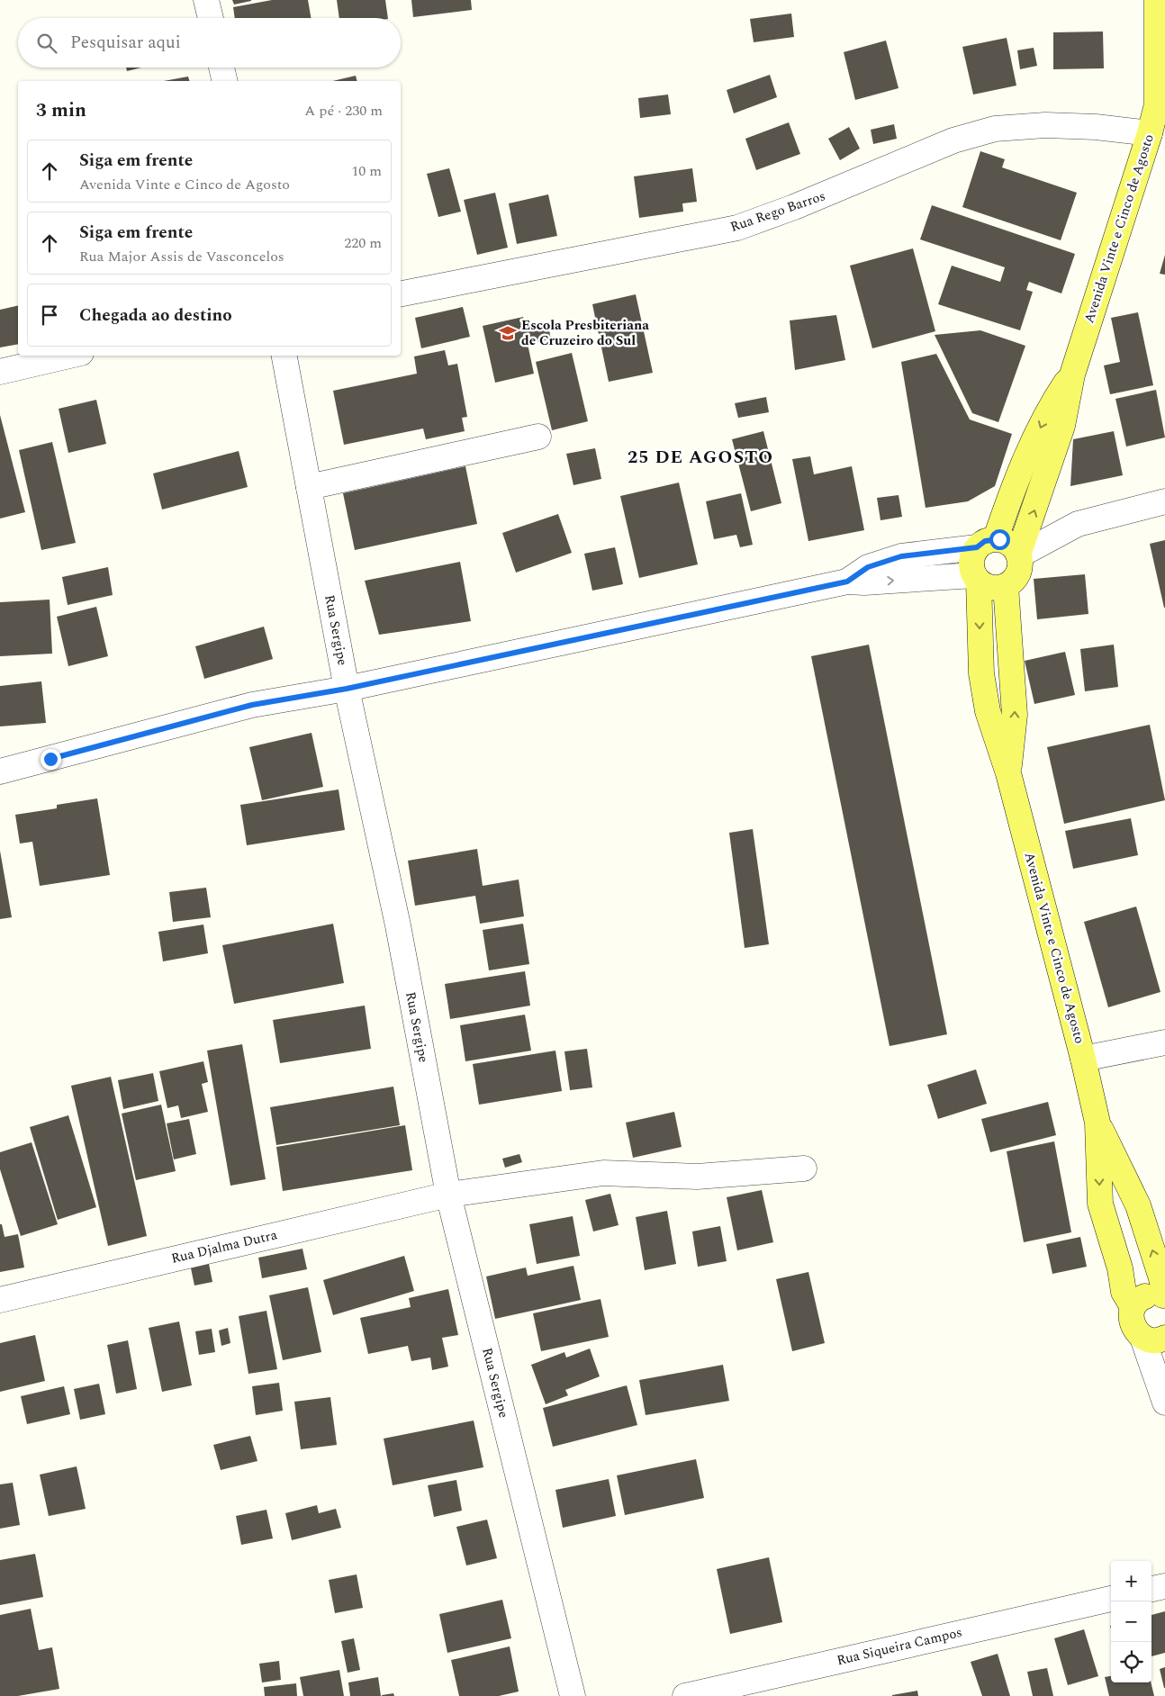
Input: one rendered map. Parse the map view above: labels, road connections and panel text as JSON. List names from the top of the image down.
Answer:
{
  "streets": {
    "main road": ["Avenida Vinte e Cinco de Agosto"],
    "street": [
      "Rua Rego Barros",
      "Rua Sergipe",
      "Rua Djalma Dutra",
      "Rua Siqueira Campos"
    ]
  },
  "crossings": [
    ["Rua Rego Barros", "Avenida Vinte e Cinco de Agosto"],
    ["Rua Sergipe", "Rua Djalma Dutra"]
  ],
  "districts": ["25 DE AGOSTO"],
  "places": {
    "school or university": ["Escola Presbiteriana de Cruzeiro do Sul"]
  },
  "page": {
    "search": "Pesquisar aqui",
    "heading": ["3 min", "A pé · 230 m"],
    "list": [
      ["Siga em frente", "Avenida Vinte e Cinco de Agosto", "10 m"],
      ["Siga em frente", "Rua Major Assis de Vasconcelos", "220 m"],
      "Chegada ao destino"
    ],
    "map_buttons": ["+", "−"]
  }
}
